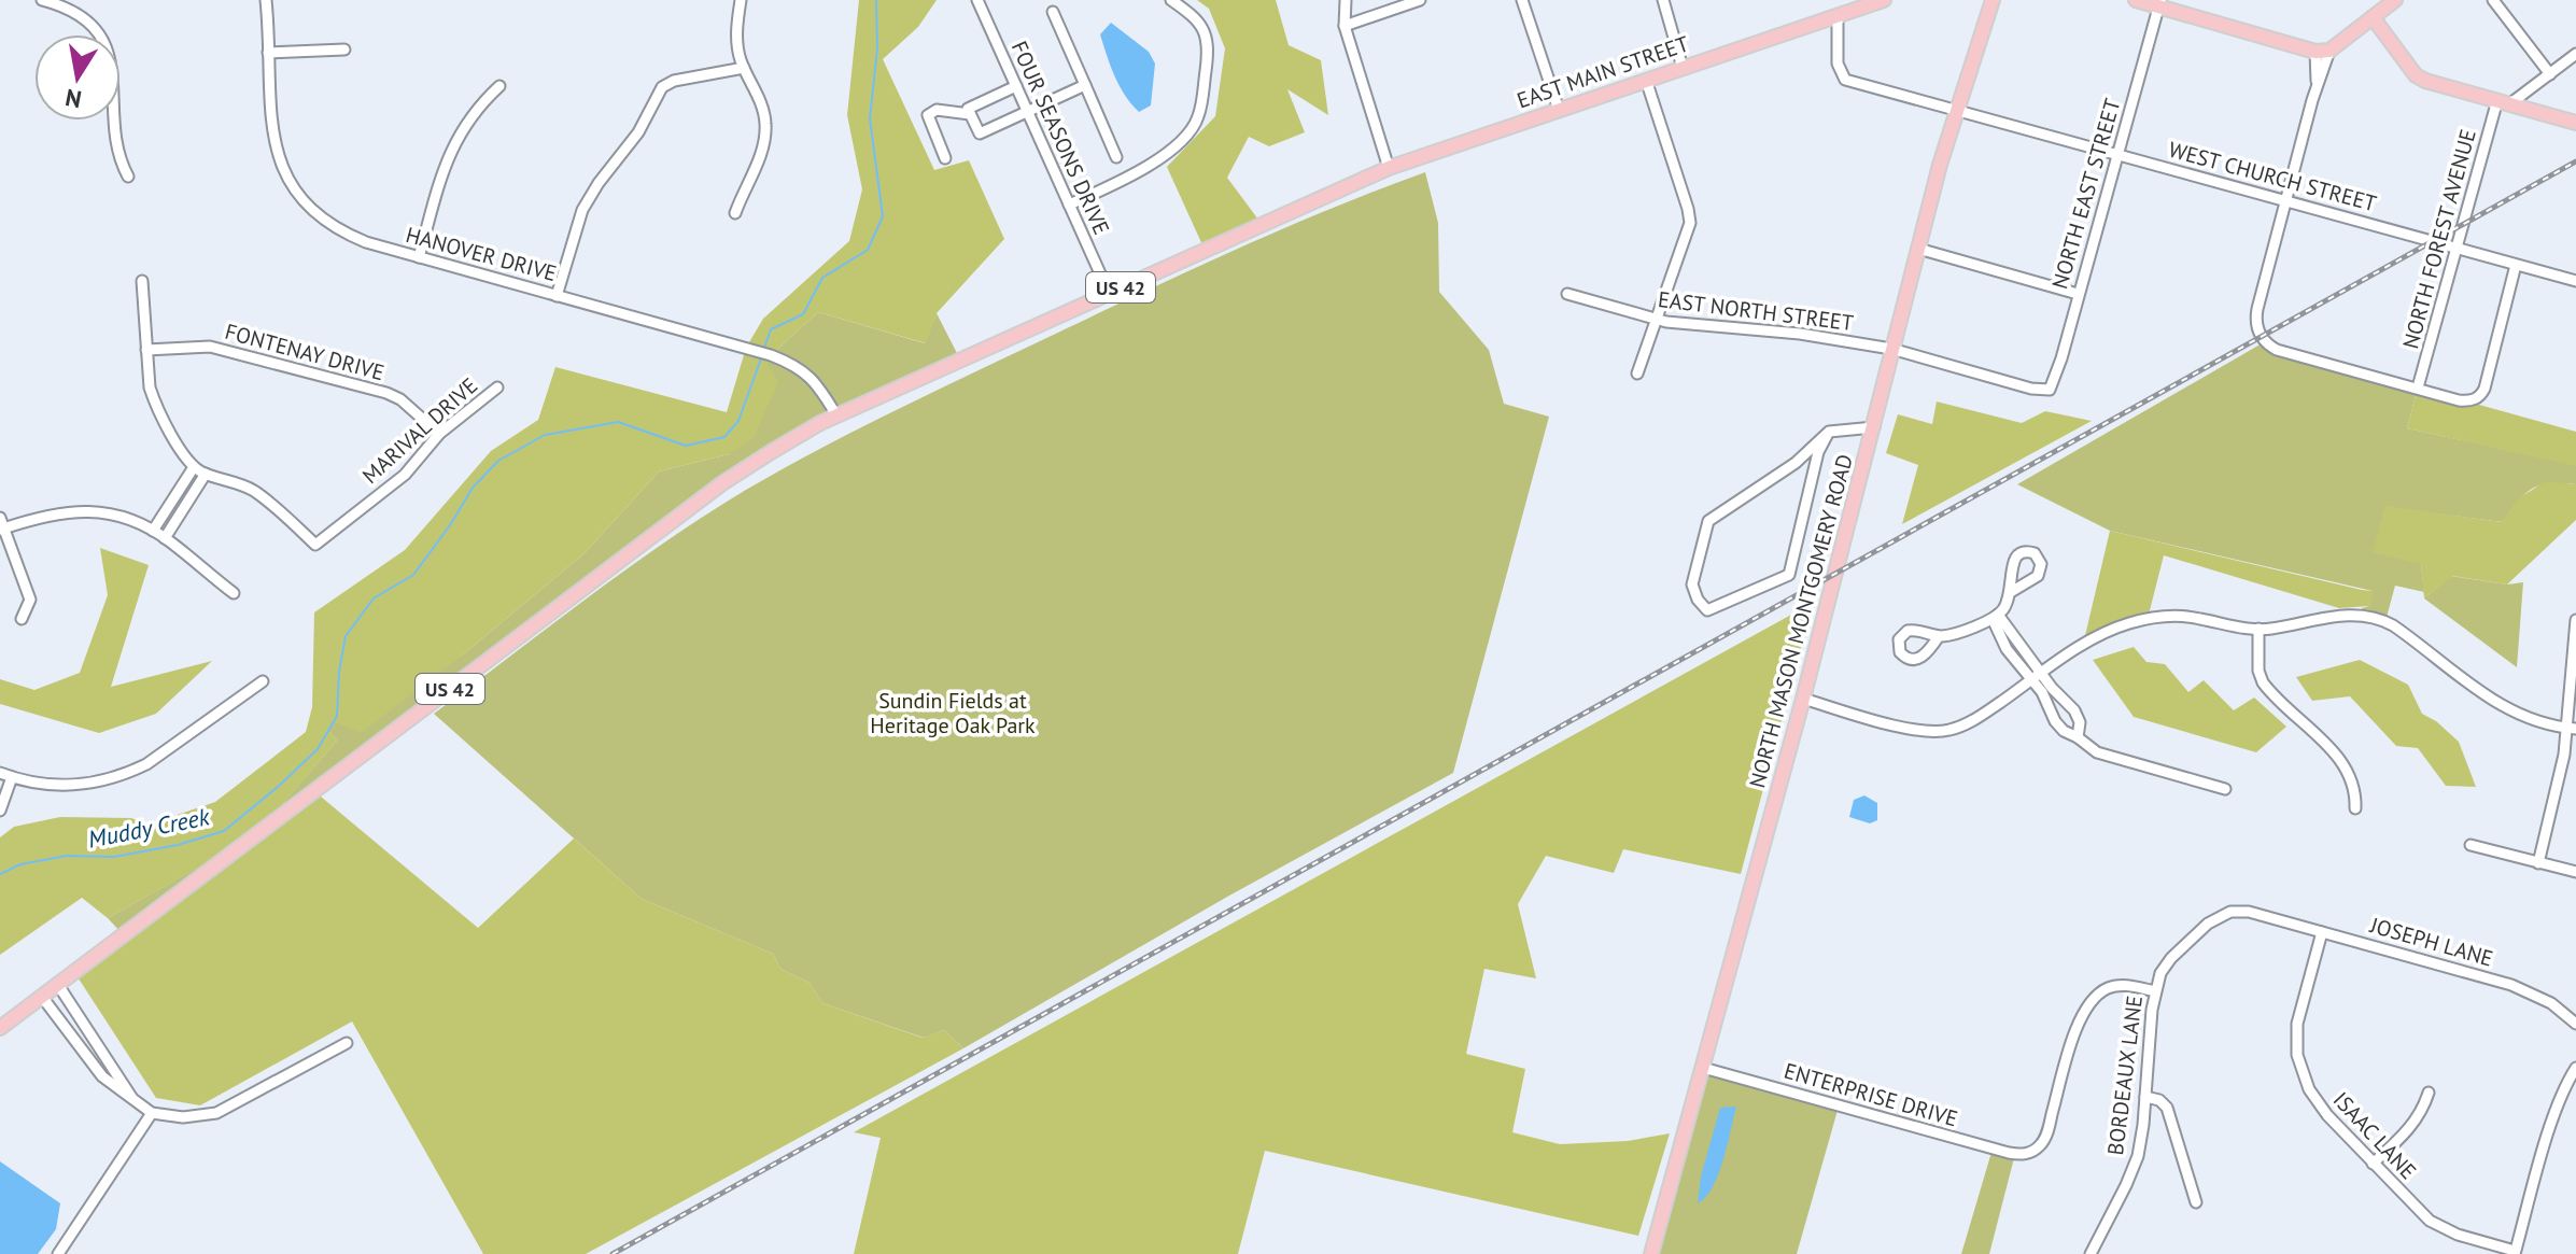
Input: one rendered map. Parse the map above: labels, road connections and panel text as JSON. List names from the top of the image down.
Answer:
{
  "streets": {
    "main road": ["EAST MAIN STREET", "US 42", "NORTH MASON MONTGOMERY ROAD"],
    "street": [
      "FOUR SEASONS DRIVE",
      "WEST CHURCH STREET",
      "NORTH EAST STREET",
      "NORTH FOREST AVENUE",
      "HANOVER DRIVE",
      "EAST NORTH STREET",
      "FONTENAY DRIVE",
      "MARIVAL DRIVE",
      "JOSEPH LANE",
      "BORDEAUX LANE",
      "ENTERPRISE DRIVE",
      "ISAAC LANE"
    ]
  },
  "crossings": [
    ["EAST MAIN STREET", "FOUR SEASONS DRIVE"],
    ["EAST MAIN STREET", "WEST CHURCH STREET"],
    ["EAST MAIN STREET", "US 42"],
    ["FOUR SEASONS DRIVE", "US 42"],
    ["WEST CHURCH STREET", "NORTH EAST STREET"],
    ["WEST CHURCH STREET", "NORTH FOREST AVENUE"],
    ["WEST CHURCH STREET", "NORTH MASON MONTGOMERY ROAD"],
    ["NORTH EAST STREET", "EAST NORTH STREET"],
    ["HANOVER DRIVE", "US 42"],
    ["EAST NORTH STREET", "NORTH MASON MONTGOMERY ROAD"],
    ["FONTENAY DRIVE", "MARIVAL DRIVE"],
    ["NORTH MASON MONTGOMERY ROAD", "ENTERPRISE DRIVE"],
    ["JOSEPH LANE", "BORDEAUX LANE"],
    ["JOSEPH LANE", "ISAAC LANE"],
    ["BORDEAUX LANE", "ENTERPRISE DRIVE"]
  ],
  "water": ["Muddy Creek"],
  "parks": ["Sundin Fields at Heritage Oak Park"],
  "north": "bottom"
}
